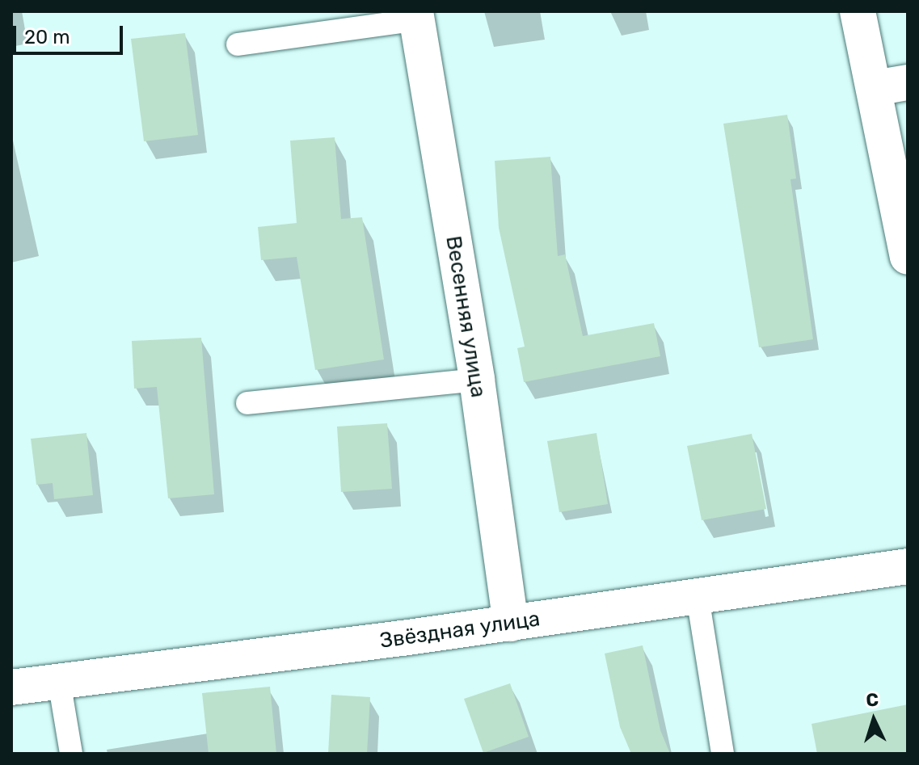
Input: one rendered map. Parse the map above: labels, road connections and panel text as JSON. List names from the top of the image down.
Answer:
{
  "streets": {
    "street": ["Весенняя улица", "Звёздная улица"]
  },
  "crossings": [
    ["Весенняя улица", "Звёздная улица"]
  ],
  "scale_bar": "20 m",
  "north": "top"
}
